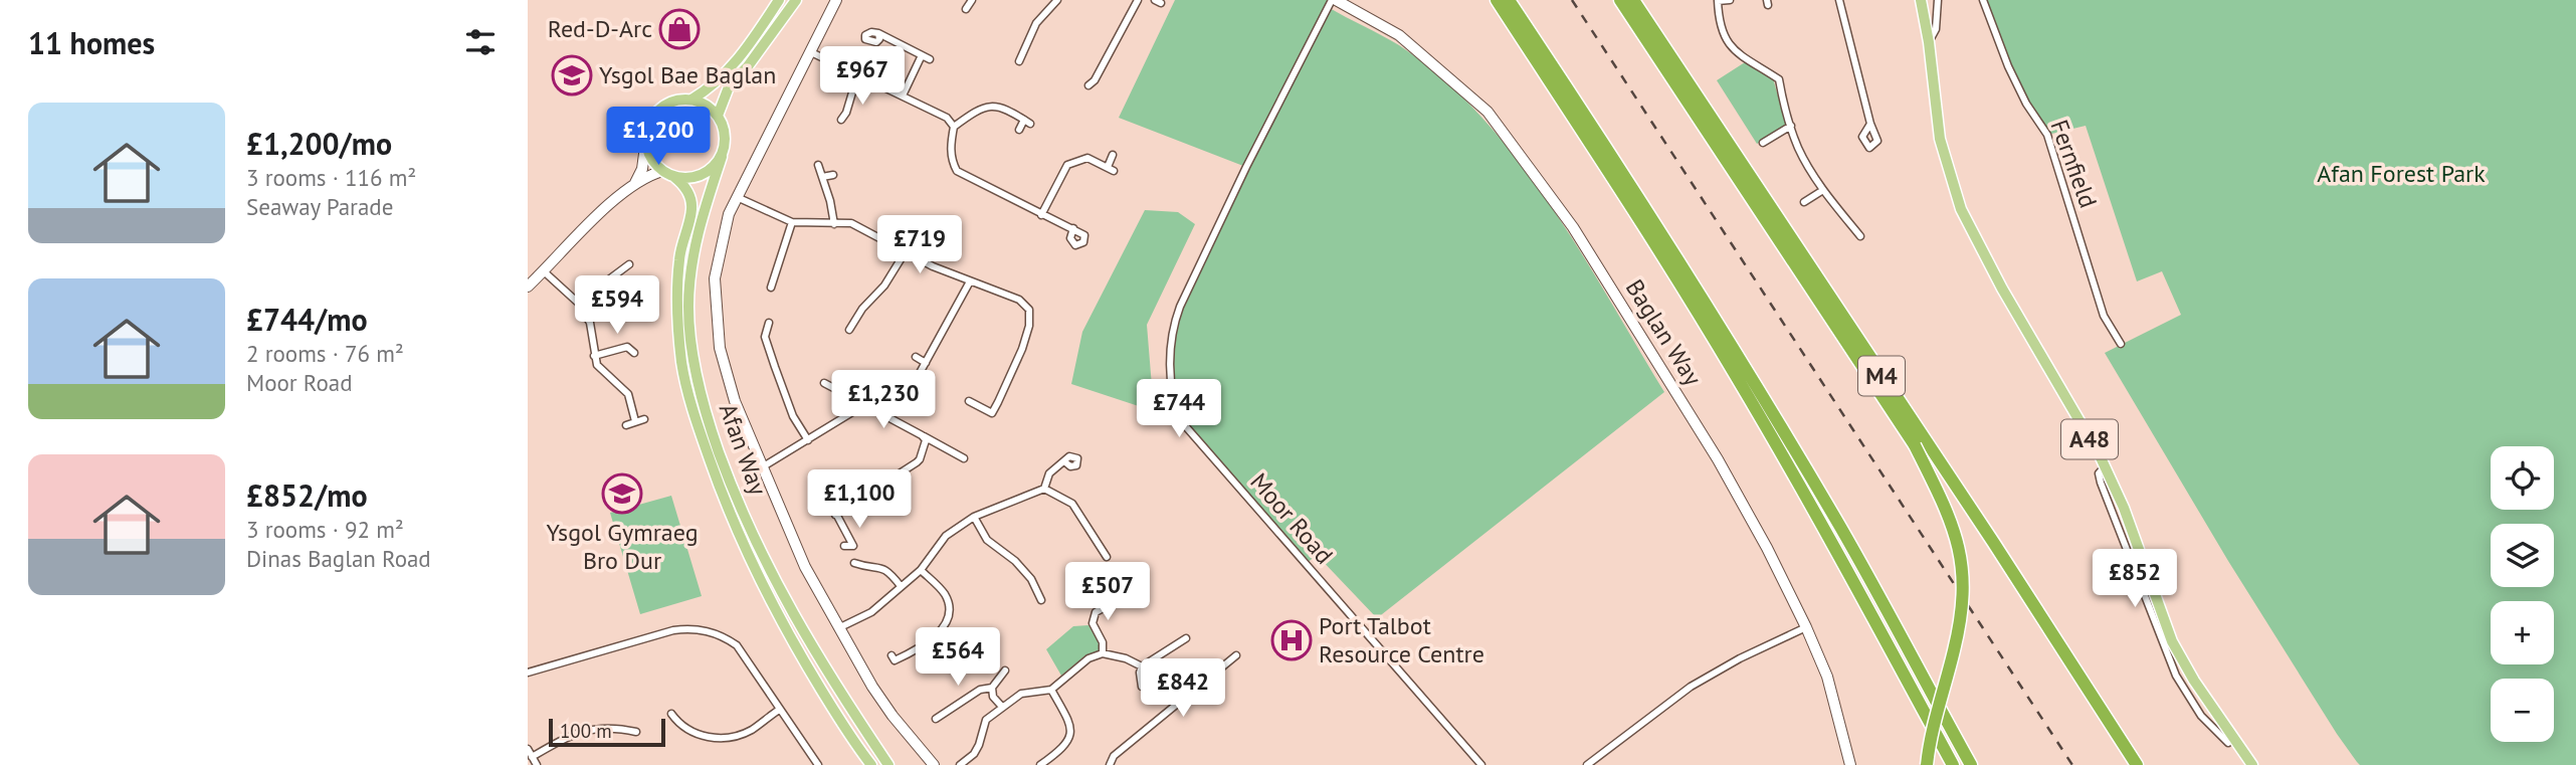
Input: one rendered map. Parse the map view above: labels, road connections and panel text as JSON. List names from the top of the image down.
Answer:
{
  "streets": {
    "highway": ["M4"],
    "main road": ["A48", "Afan Way"],
    "street": ["Fernfield", "Baglan Way", "Moor Road"]
  },
  "crossings": [
    ["Baglan Way", "Moor Road"]
  ],
  "parks": ["Afan Forest Park"],
  "places": {
    "shop": ["Red-D-Arc"],
    "school or university": ["Ysgol Bae Baglan", "Ysgol Gymraeg Bro Dur"],
    "hospital": ["Port Talbot Resource Centre"]
  },
  "scale_bar": "100 m",
  "page": {
    "heading": "11 homes",
    "price": [
      "£967",
      "£1,200",
      "£719",
      "£594",
      "£1,230",
      "£744",
      "£1,100",
      "£852",
      "£507",
      "£564",
      "£842"
    ],
    "list": [
      {
        "name": "£1,200/mo",
        "note": "3 rooms · 116 m² · Seaway Parade"
      },
      {
        "name": "£744/mo",
        "note": "2 rooms · 76 m² · Moor Road"
      },
      {
        "name": "£852/mo",
        "note": "3 rooms · 92 m² · Dinas Baglan Road"
      }
    ],
    "map_buttons": ["+", "−"],
    "scale": "100 m"
  }
}
